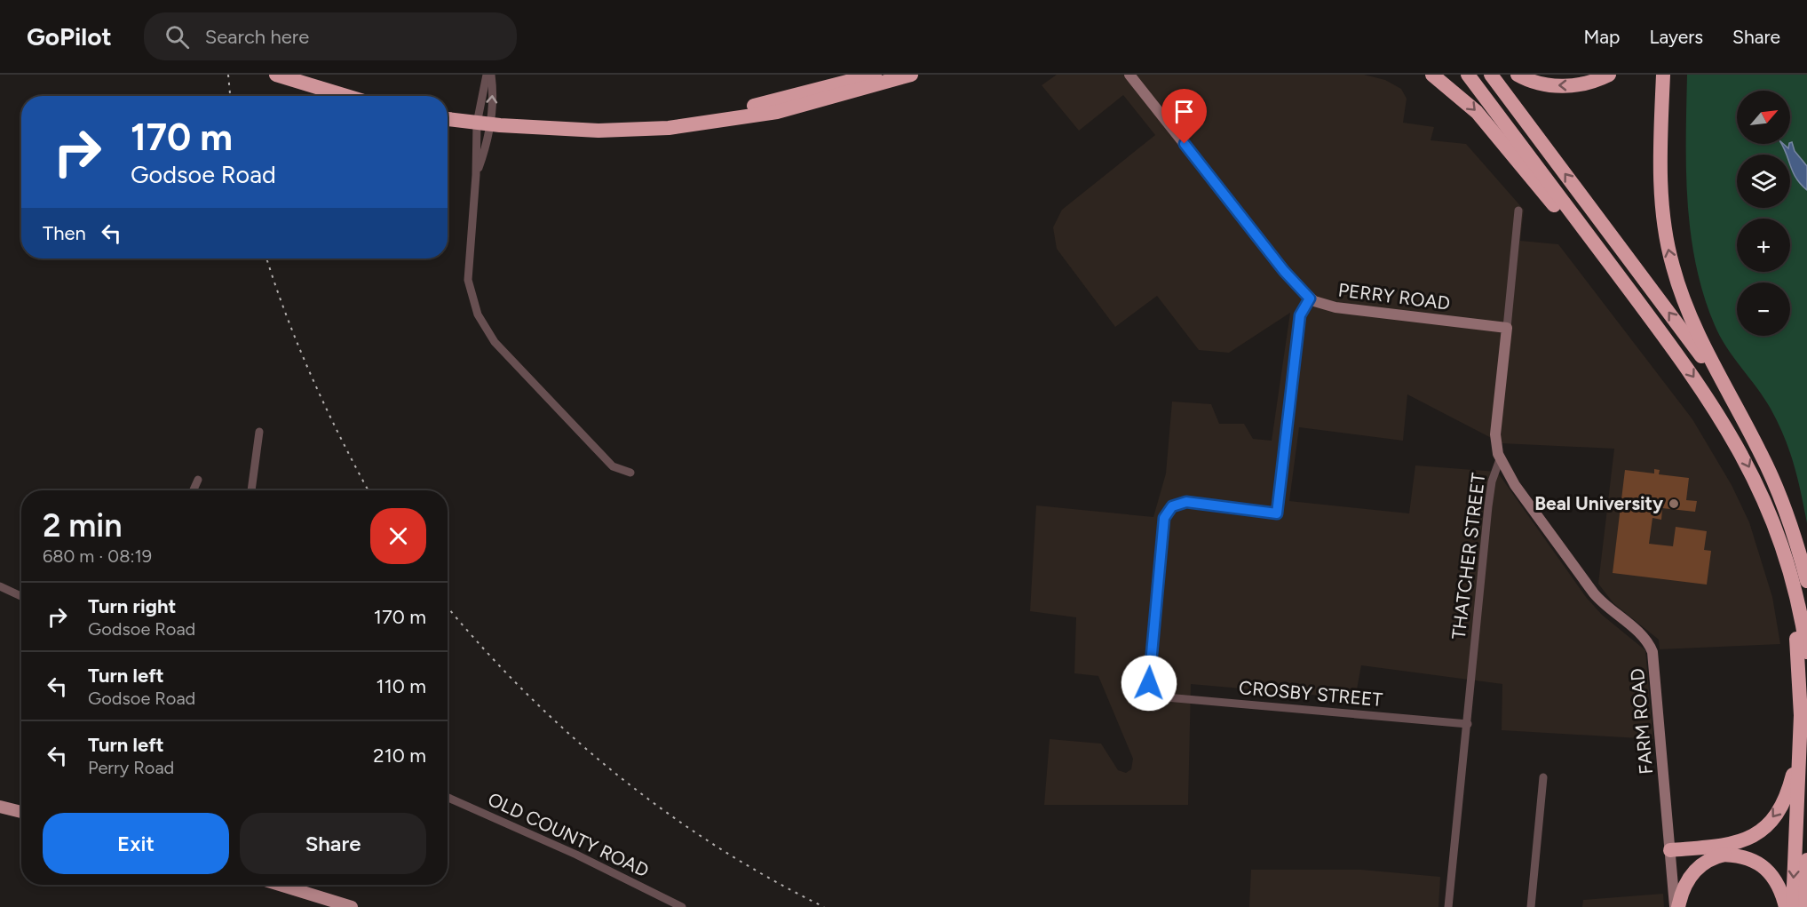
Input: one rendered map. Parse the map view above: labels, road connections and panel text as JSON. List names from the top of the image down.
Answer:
{
  "streets": {
    "street": [
      "PERRY ROAD",
      "THATCHER STREET",
      "CROSBY STREET",
      "FARM ROAD",
      "OLD COUNTY ROAD"
    ]
  },
  "crossings": [
    ["PERRY ROAD", "THATCHER STREET"],
    ["PERRY ROAD", "CROSBY STREET"],
    ["THATCHER STREET", "CROSBY STREET"],
    ["THATCHER STREET", "FARM ROAD"]
  ],
  "places": ["Beal University"],
  "north": "top right",
  "page": {
    "header": "GoPilot",
    "search": "Search here",
    "nav": ["Map", "Layers", "Share"],
    "map_buttons": ["+", "−"],
    "turn": ["170 m", "Godsoe Road"],
    "then": "Then",
    "heading": ["2 min", "680 m · 08:19"],
    "list": [
      {
        "name": "Turn right",
        "note": "Godsoe Road",
        "value": "170 m"
      },
      {
        "name": "Turn left",
        "note": "Godsoe Road",
        "value": "110 m"
      },
      {
        "name": "Turn left",
        "note": "Perry Road",
        "value": "210 m"
      }
    ],
    "buttons": ["Exit", "Share"]
  }
}
